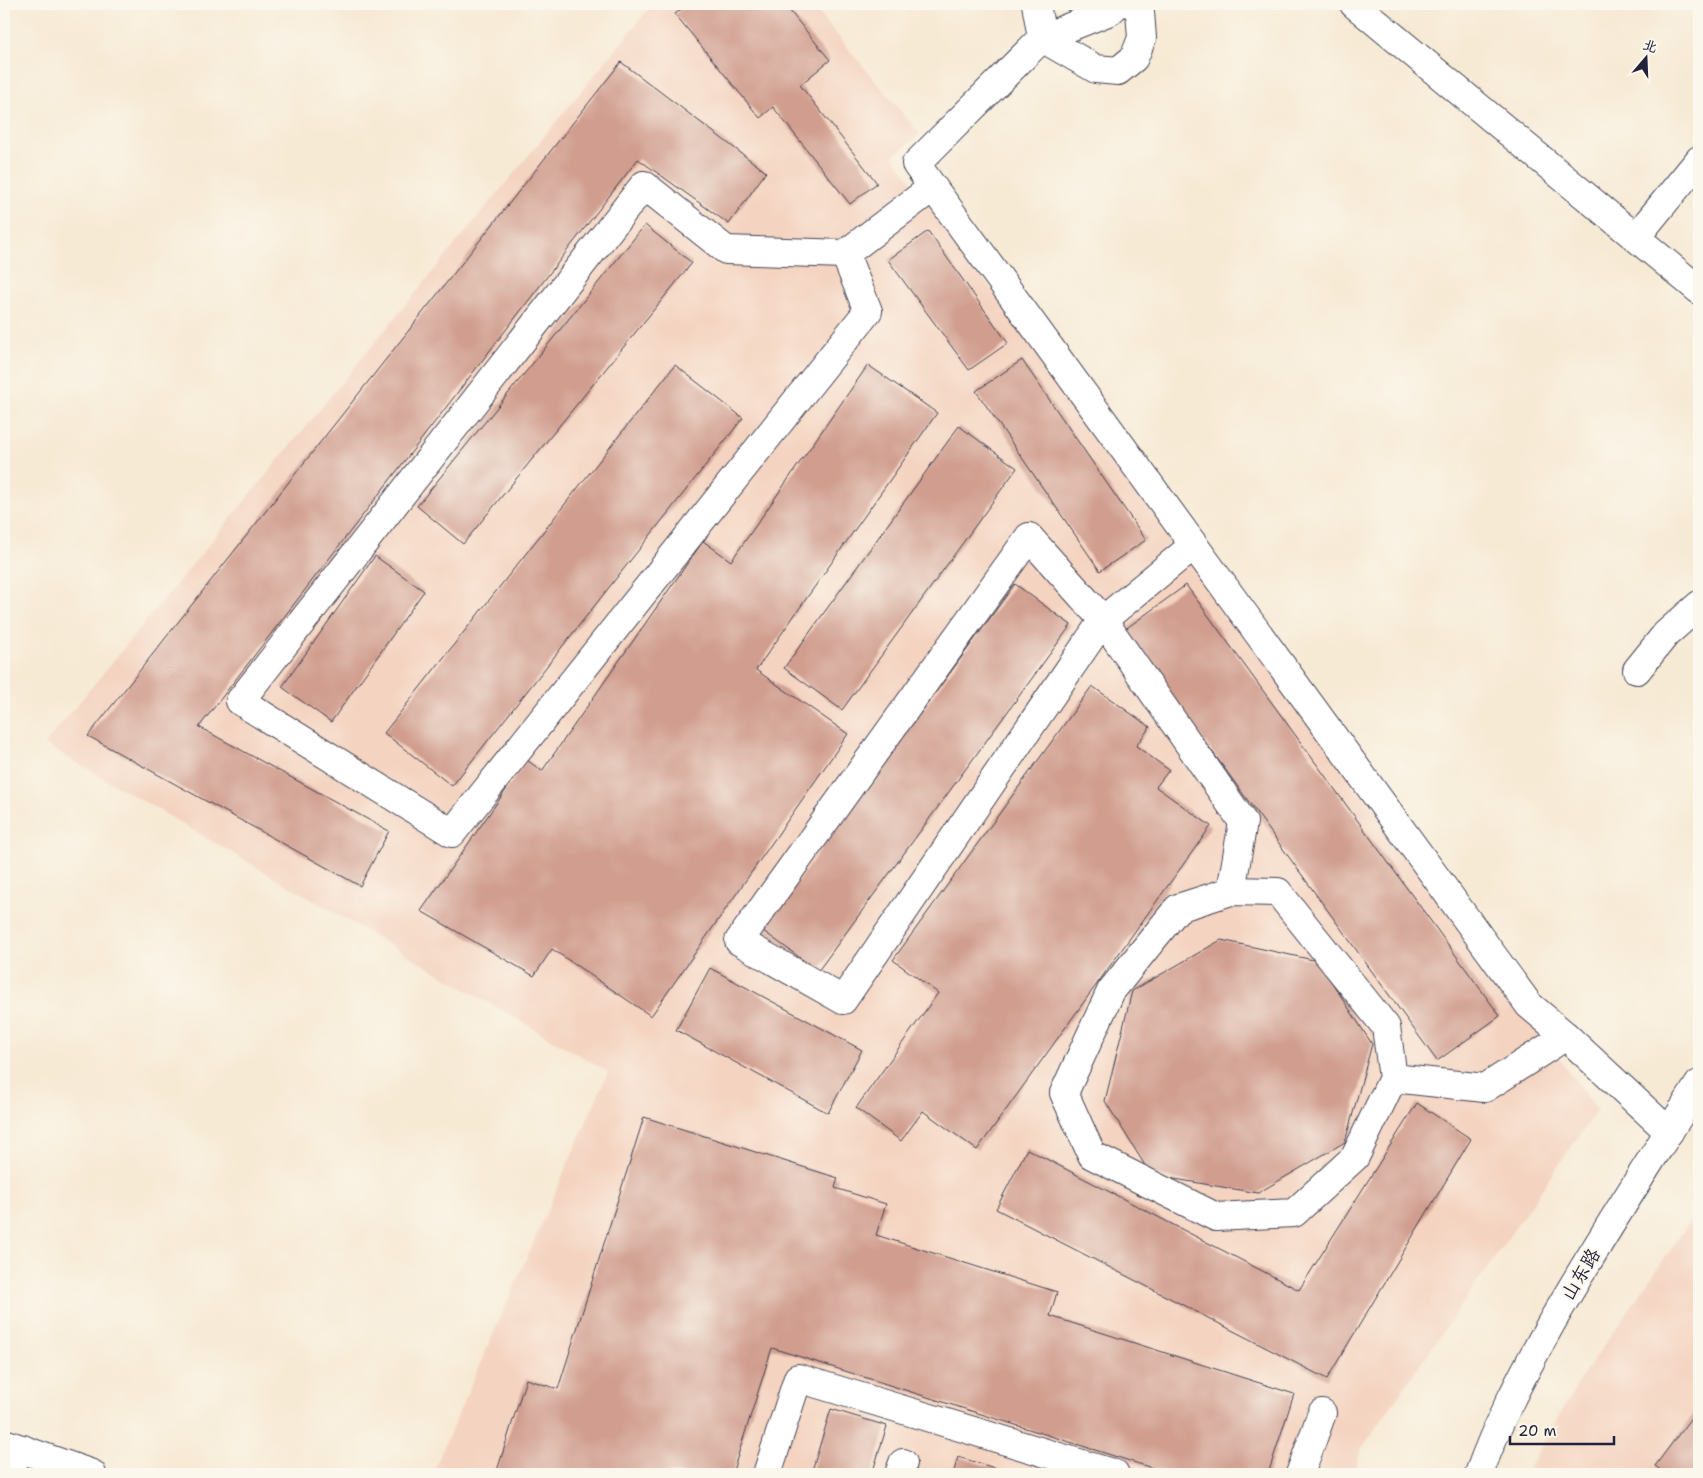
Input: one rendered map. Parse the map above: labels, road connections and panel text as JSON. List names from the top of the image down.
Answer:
{
  "streets": {
    "street": ["山东路"]
  },
  "scale_bar": "20 m",
  "north": "top"
}
